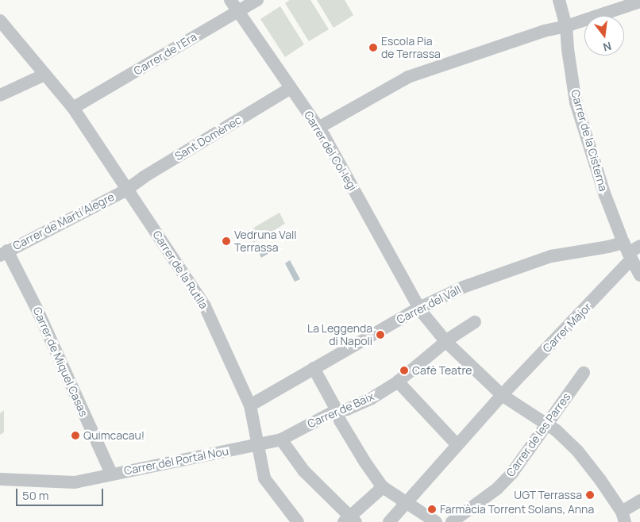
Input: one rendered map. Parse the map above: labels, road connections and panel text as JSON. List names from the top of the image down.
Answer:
{
  "streets": {
    "street": [
      "Carrer de l'Era",
      "Sant Domènec",
      "Carrer de la Cisterna",
      "Carrer del Col·legi",
      "Carrer de Martí Alegre",
      "Carrer de la Rutlla",
      "Carrer del Vall",
      "Carrer Major",
      "Carrer de Miquel Casas",
      "Carrer de Baix",
      "Carrer de les Parres",
      "Carrer del Portal Nou"
    ]
  },
  "crossings": [
    ["Carrer de l'Era", "Carrer del Col·legi"],
    ["Carrer de l'Era", "Carrer de la Rutlla"],
    ["Sant Domènec", "Carrer del Col·legi"],
    ["Sant Domènec", "Carrer de Martí Alegre"],
    ["Sant Domènec", "Carrer de la Rutlla"],
    ["Carrer de la Cisterna", "Carrer del Vall"],
    ["Carrer de la Cisterna", "Carrer Major"],
    ["Carrer del Col·legi", "Carrer del Vall"],
    ["Carrer del Col·legi", "Carrer Major"],
    ["Carrer del Col·legi", "Carrer de Baix"],
    ["Carrer del Col·legi", "Carrer de les Parres"],
    ["Carrer de Martí Alegre", "Carrer de la Rutlla"],
    ["Carrer de Martí Alegre", "Carrer de Miquel Casas"],
    ["Carrer de la Rutlla", "Carrer del Vall"],
    ["Carrer de la Rutlla", "Carrer de Baix"],
    ["Carrer de la Rutlla", "Carrer del Portal Nou"],
    ["Carrer del Vall", "Carrer Major"],
    ["Carrer de Miquel Casas", "Carrer del Portal Nou"],
    ["Carrer de Baix", "Carrer del Portal Nou"]
  ],
  "places": [
    "Escola Pia de Terrassa",
    "Vedruna Vall Terrassa",
    "La Leggenda di Napoli",
    "Cafè Teatre",
    "Quimcacau!",
    "UGT Terrassa",
    "Farmàcia Torrent Solans, Anna"
  ],
  "scale_bar": "50 m",
  "north": "bottom"
}
